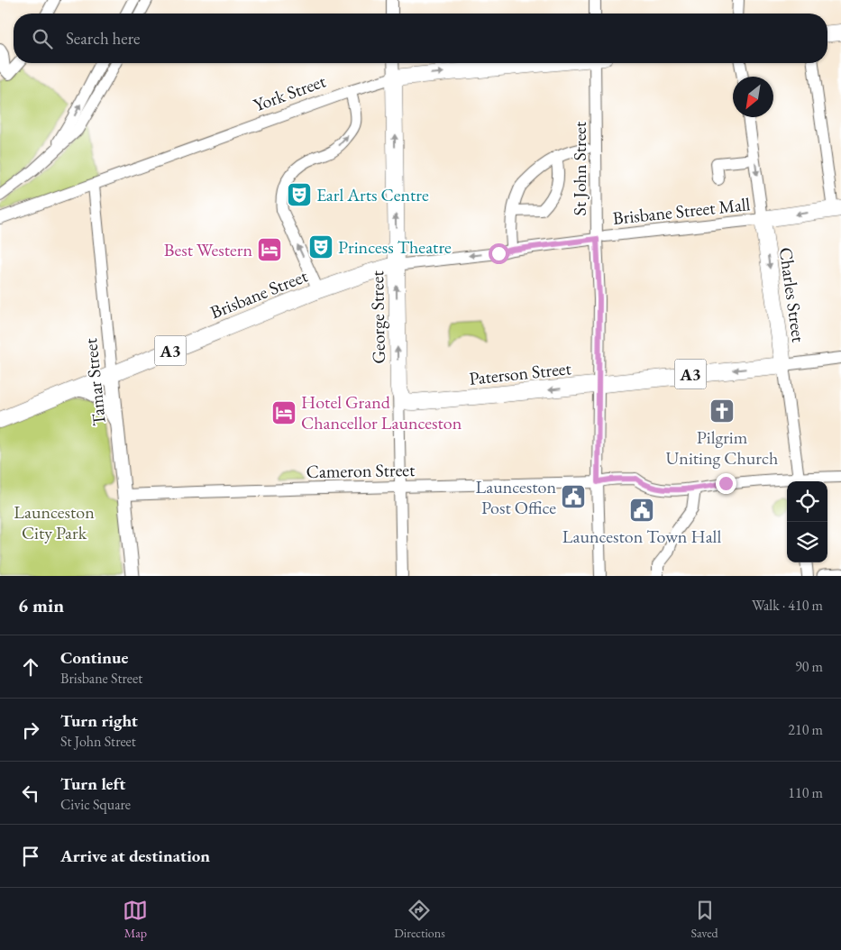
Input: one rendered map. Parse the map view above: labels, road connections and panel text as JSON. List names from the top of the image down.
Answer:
{
  "streets": {
    "highway": [
      "York Street",
      "Brisbane Street",
      "Charles Street",
      "George Street",
      "A3",
      "Paterson Street"
    ],
    "main road": ["Tamar Street"],
    "street": ["St John Street", "Brisbane Street Mall", "Cameron Street"]
  },
  "crossings": [
    ["York Street", "George Street"],
    ["York Street", "Tamar Street"],
    ["St John Street", "Brisbane Street Mall"],
    ["St John Street", "Brisbane Street"],
    ["St John Street", "Paterson Street"],
    ["St John Street", "Cameron Street"],
    ["Brisbane Street Mall", "Brisbane Street"],
    ["Brisbane Street Mall", "Charles Street"],
    ["Brisbane Street", "George Street"],
    ["Brisbane Street", "Tamar Street"],
    ["Charles Street", "Paterson Street"],
    ["George Street", "Cameron Street"],
    ["Tamar Street", "Cameron Street"]
  ],
  "one_way": ["George Street", "Paterson Street"],
  "parks": ["Launceston City Park"],
  "places": {
    "theatre": ["Earl Arts Centre", "Princess Theatre"],
    "hotel": ["Best Western", "Hotel Grand Chancellor Launceston"],
    "church": ["Pilgrim Uniting Church"],
    "public building": ["Launceston Post Office", "Launceston Town Hall"]
  },
  "north": "bottom left",
  "page": {
    "search": "Search here",
    "heading": ["6 min", "Walk · 410 m"],
    "list": [
      ["Continue", "Brisbane Street", "90 m"],
      ["Turn right", "St John Street", "210 m"],
      ["Turn left", "Civic Square", "110 m"],
      "Arrive at destination"
    ],
    "nav": ["Map", "Directions", "Saved"]
  }
}
